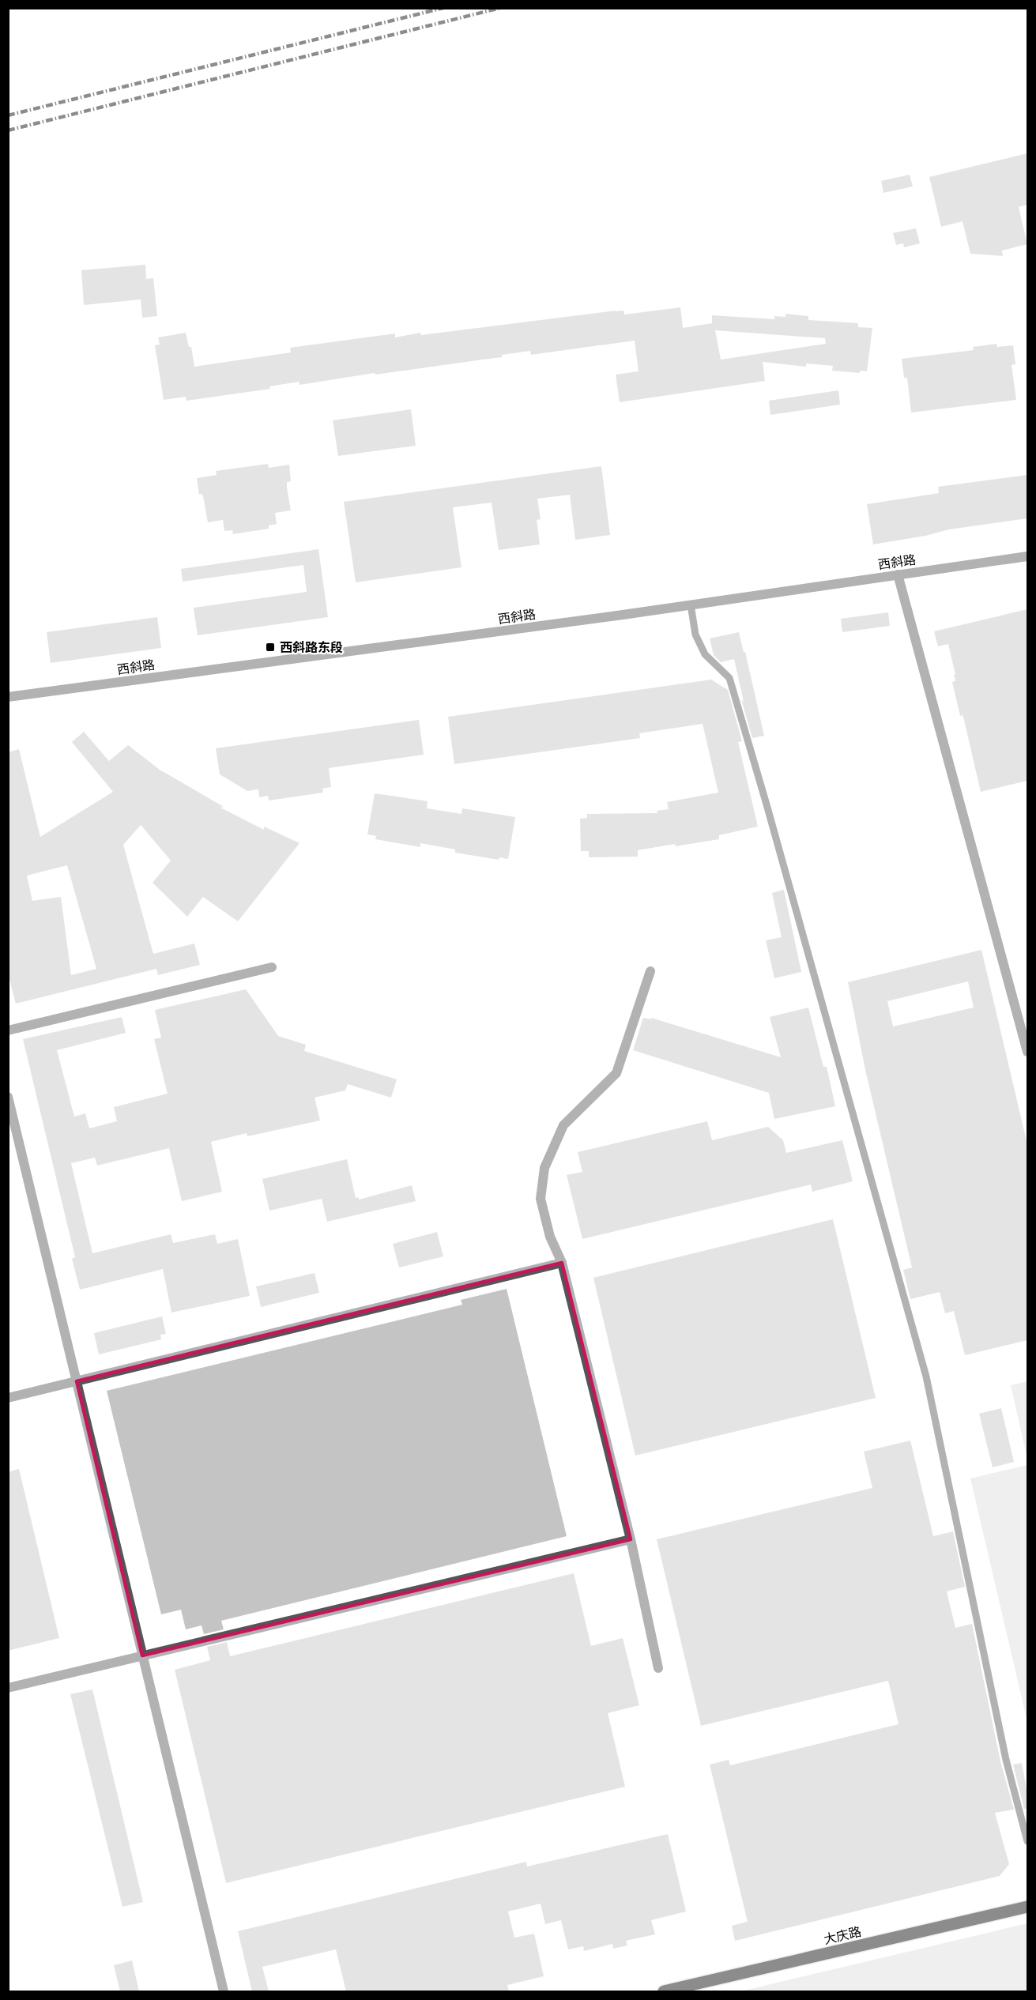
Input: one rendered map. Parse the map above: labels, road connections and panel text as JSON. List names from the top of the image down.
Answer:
{
  "streets": {
    "main road": ["大庆路"],
    "street": ["西斜路"]
  },
  "places": {
    "transit": ["西斜路东段"]
  }
}
